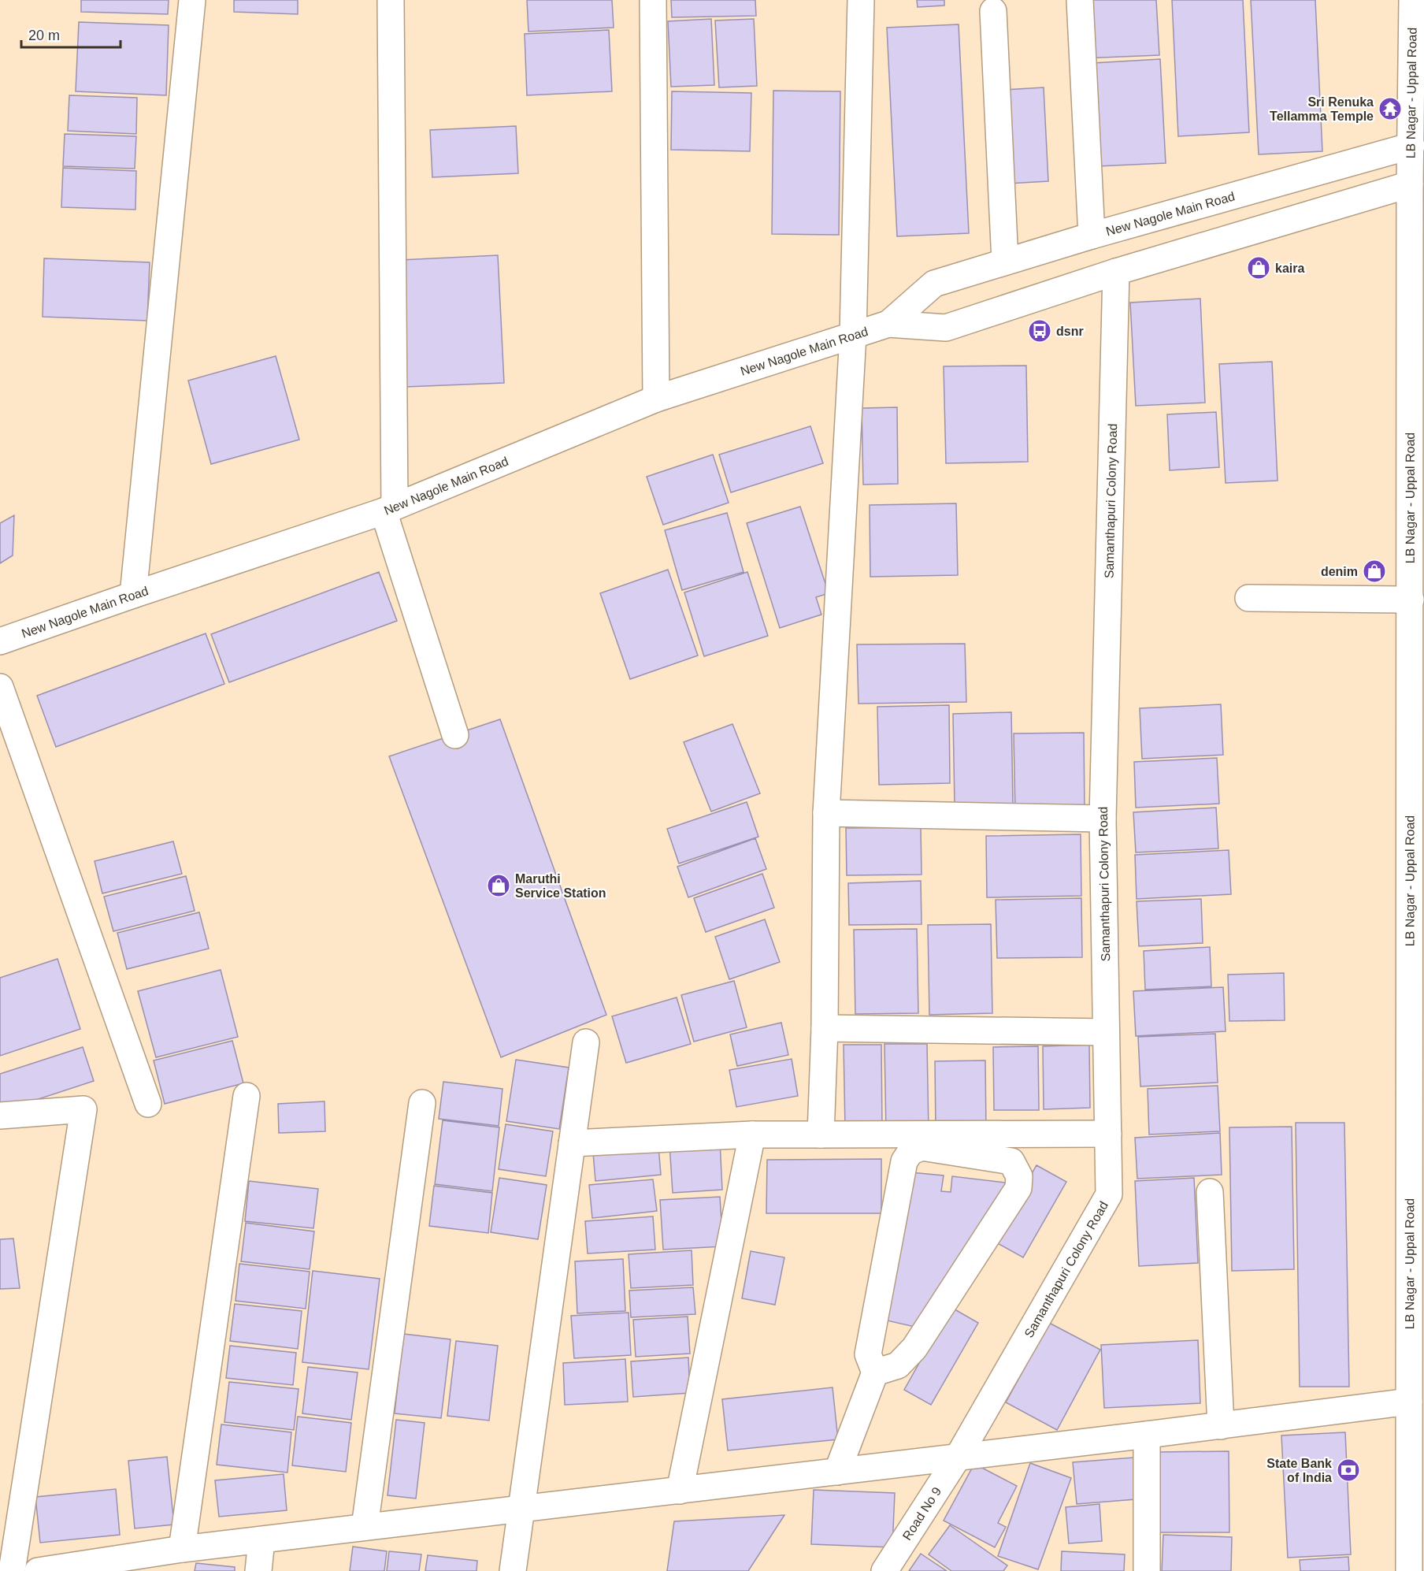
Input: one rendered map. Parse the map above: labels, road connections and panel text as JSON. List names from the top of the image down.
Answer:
{
  "streets": {
    "street": [
      "LB Nagar - Uppal Road",
      "New Nagole Main Road",
      "Samanthapuri Colony Road",
      "Road No 9"
    ]
  },
  "crossings": [
    ["LB Nagar - Uppal Road", "New Nagole Main Road"],
    ["New Nagole Main Road", "Samanthapuri Colony Road"],
    ["Samanthapuri Colony Road", "Road No 9"]
  ],
  "places": {
    "temple": ["Sri Renuka Tellamma Temple"],
    "shop": ["kaira", "denim", "Maruthi Service Station"],
    "bus stop": ["dsnr"],
    "bank": ["State Bank of India"]
  },
  "scale_bar": "20 m"
}
